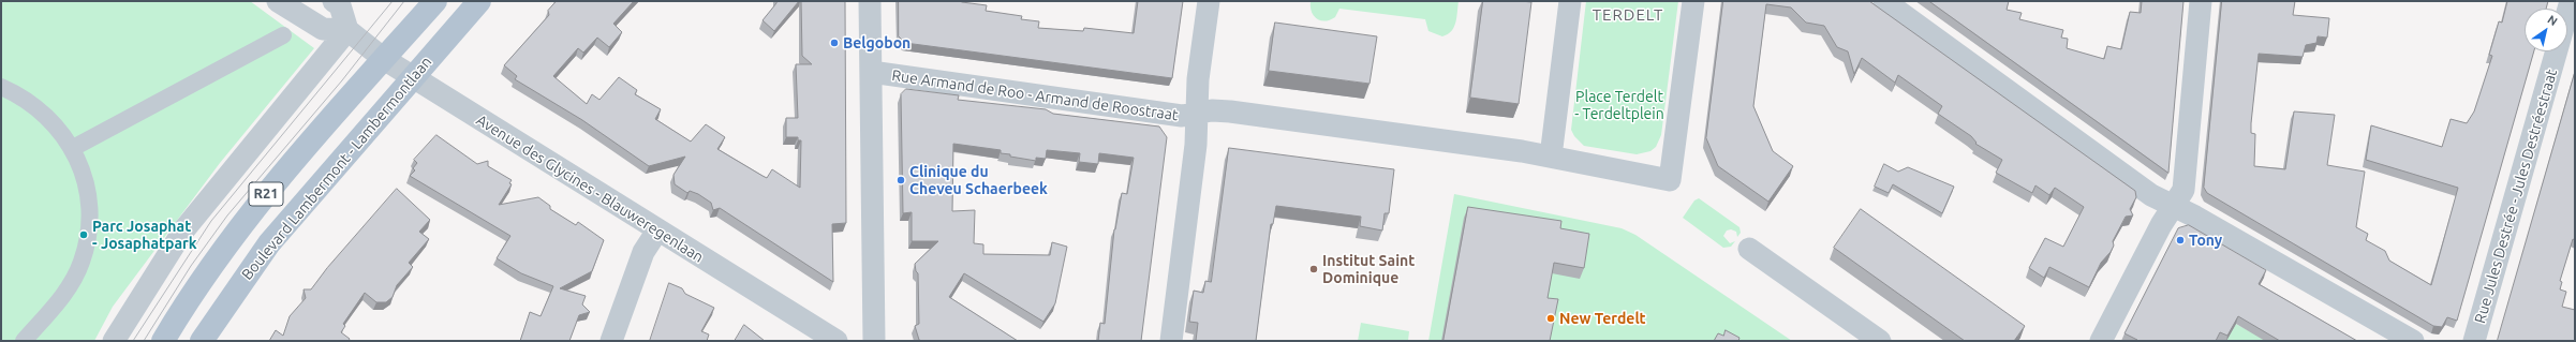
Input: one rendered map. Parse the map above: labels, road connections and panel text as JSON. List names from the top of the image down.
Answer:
{
  "streets": {
    "main road": ["Boulevard Lambermont - Lambermontlaan", "R21"],
    "street": ["Rue Armand de Roo - Armand de Roostraat", "Avenue des Glycines - Blauweregenlaan", "Rue Jules Destrée - Jules Destréestraat"]
  },
  "crossings": [
    ["Boulevard Lambermont - Lambermontlaan", "Avenue des Glycines - Blauweregenlaan"],
    ["Avenue des Glycines - Blauweregenlaan", "R21"]
  ],
  "districts": ["TERDELT"],
  "parks": ["Place Terdelt - Terdeltplein"],
  "places": [
    "Belgobon",
    "Clinique du Cheveu Schaerbeek",
    "Parc Josaphat - Josaphatpark",
    "Tony",
    "Institut Saint Dominique",
    "New Terdelt"
  ],
  "north": "top right"
}
